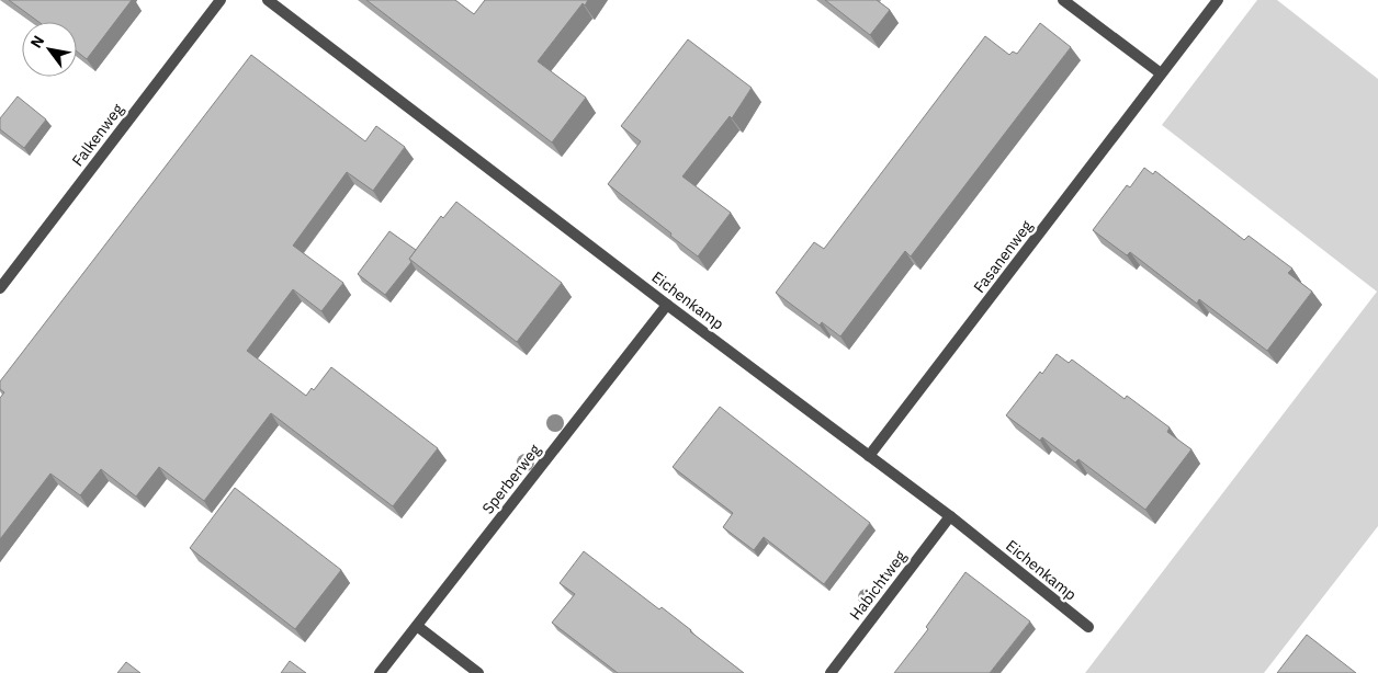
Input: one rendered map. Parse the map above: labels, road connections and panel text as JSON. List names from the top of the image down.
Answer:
{
  "streets": {
    "street": [
      "Falkenweg",
      "Fasanenweg",
      "Eichenkamp",
      "Sperberweg",
      "Habichtweg"
    ]
  },
  "crossings": [
    ["Fasanenweg", "Eichenkamp"],
    ["Eichenkamp", "Sperberweg"],
    ["Eichenkamp", "Habichtweg"]
  ],
  "north": "top left"
}
